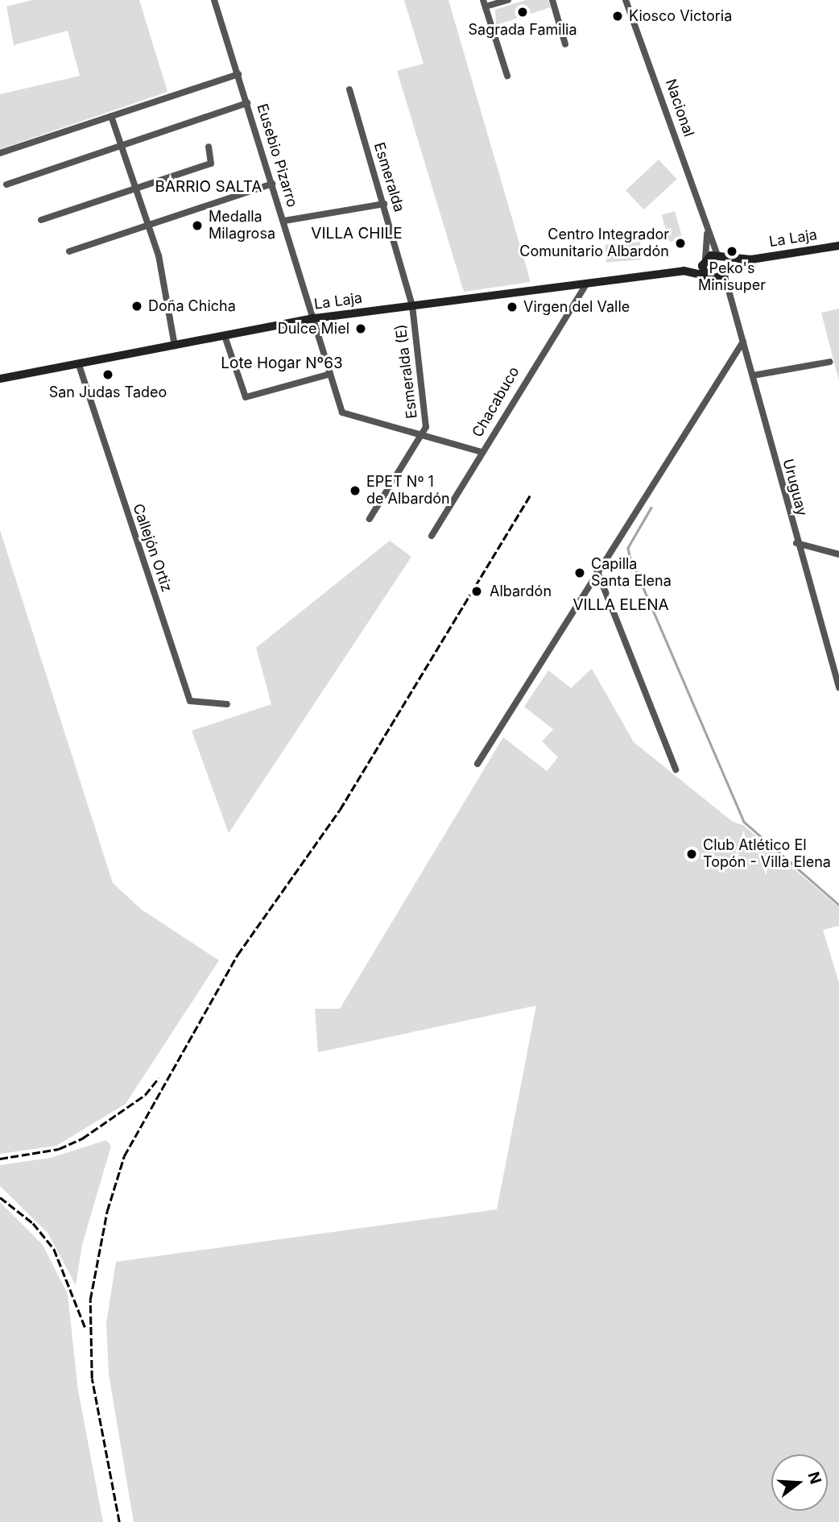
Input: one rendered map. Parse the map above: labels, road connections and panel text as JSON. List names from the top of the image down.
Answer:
{
  "streets": {
    "main road": ["La Laja"],
    "street": [
      "Nacional",
      "Eusebio Pizarro",
      "Esmeralda",
      "Esmeralda (E)",
      "Chacabuco",
      "Uruguay",
      "Callejón Ortiz"
    ]
  },
  "crossings": [
    ["Nacional", "La Laja"],
    ["Eusebio Pizarro", "La Laja"],
    ["Eusebio Pizarro", "Esmeralda (E)"],
    ["Esmeralda", "La Laja"],
    ["Esmeralda", "Esmeralda (E)"],
    ["La Laja", "Esmeralda (E)"],
    ["La Laja", "Chacabuco"],
    ["La Laja", "Uruguay"],
    ["La Laja", "Callejón Ortiz"]
  ],
  "districts": [
    "BARRIO SALTA",
    "VILLA CHILE",
    "Lote Hogar Nº63",
    "VILLA ELENA"
  ],
  "places": [
    "Sagrada Familia",
    "Kiosco Victoria",
    "Medalla Milagrosa",
    "Centro Integrador Comunitario Albardón",
    "Peko's Minisuper",
    "Doña Chicha",
    "Virgen del Valle",
    "Dulce Miel",
    "San Judas Tadeo",
    "EPET Nº 1 de Albardón",
    "Capilla Santa Elena",
    "Albardón",
    "Club Atlético El Topón - Villa Elena"
  ],
  "north": "right"
}
